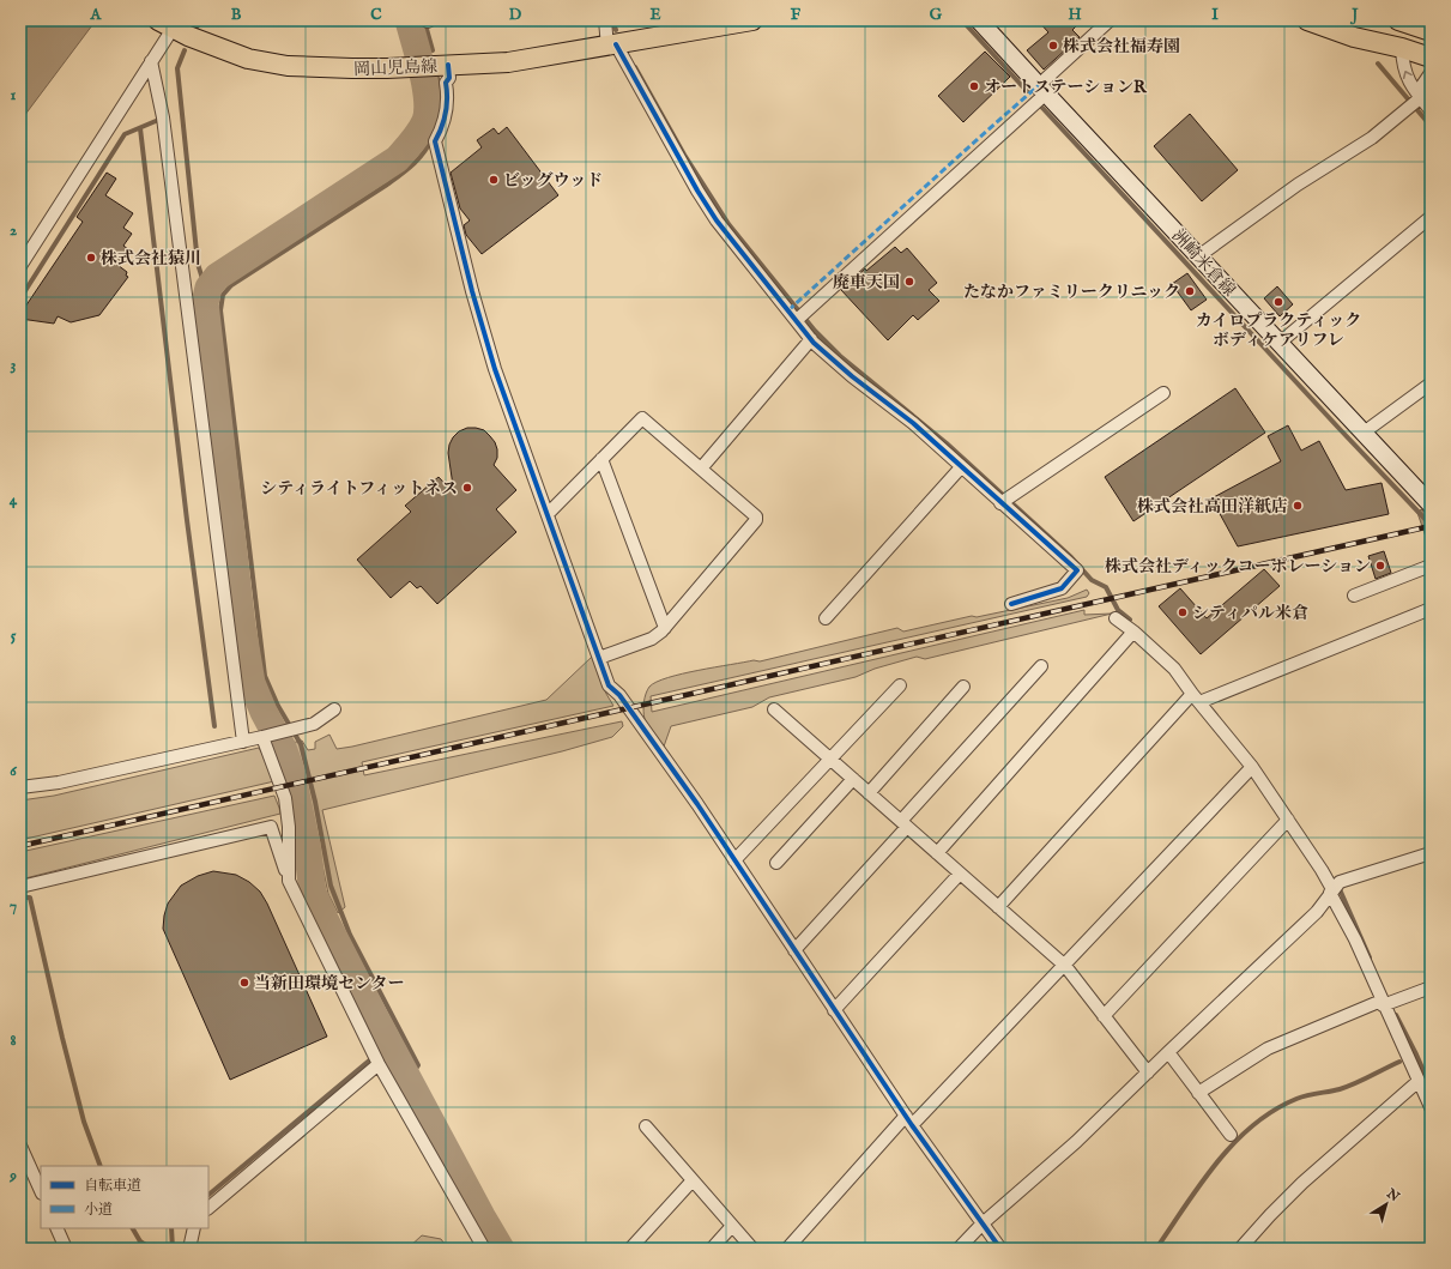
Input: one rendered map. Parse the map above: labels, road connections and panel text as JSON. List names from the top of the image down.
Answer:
{
  "streets": {
    "main road": ["岡山児島線", "洲崎米倉線"]
  },
  "places": [
    "株式会社福寿園",
    "オートステーションR",
    "ビッグウッド",
    "株式会社猿川",
    "廃車天国",
    "たなかファミリークリニック",
    "カイロプラクティック ボディケアリフレ",
    "シティライトフィットネス",
    "株式会社高田洋紙店",
    "株式会社ディックコーポレーション",
    "シティパル米倉",
    "当新田環境センター"
  ],
  "legend": ["自転車道", "小道"],
  "north": "top right",
  "grid": {
    "columns": [
      "A",
      "B",
      "C",
      "D",
      "E",
      "F",
      "G",
      "H",
      "I",
      "J"
    ],
    "rows": [
      "1",
      "2",
      "3",
      "4",
      "5",
      "6",
      "7",
      "8",
      "9"
    ]
  }
}
